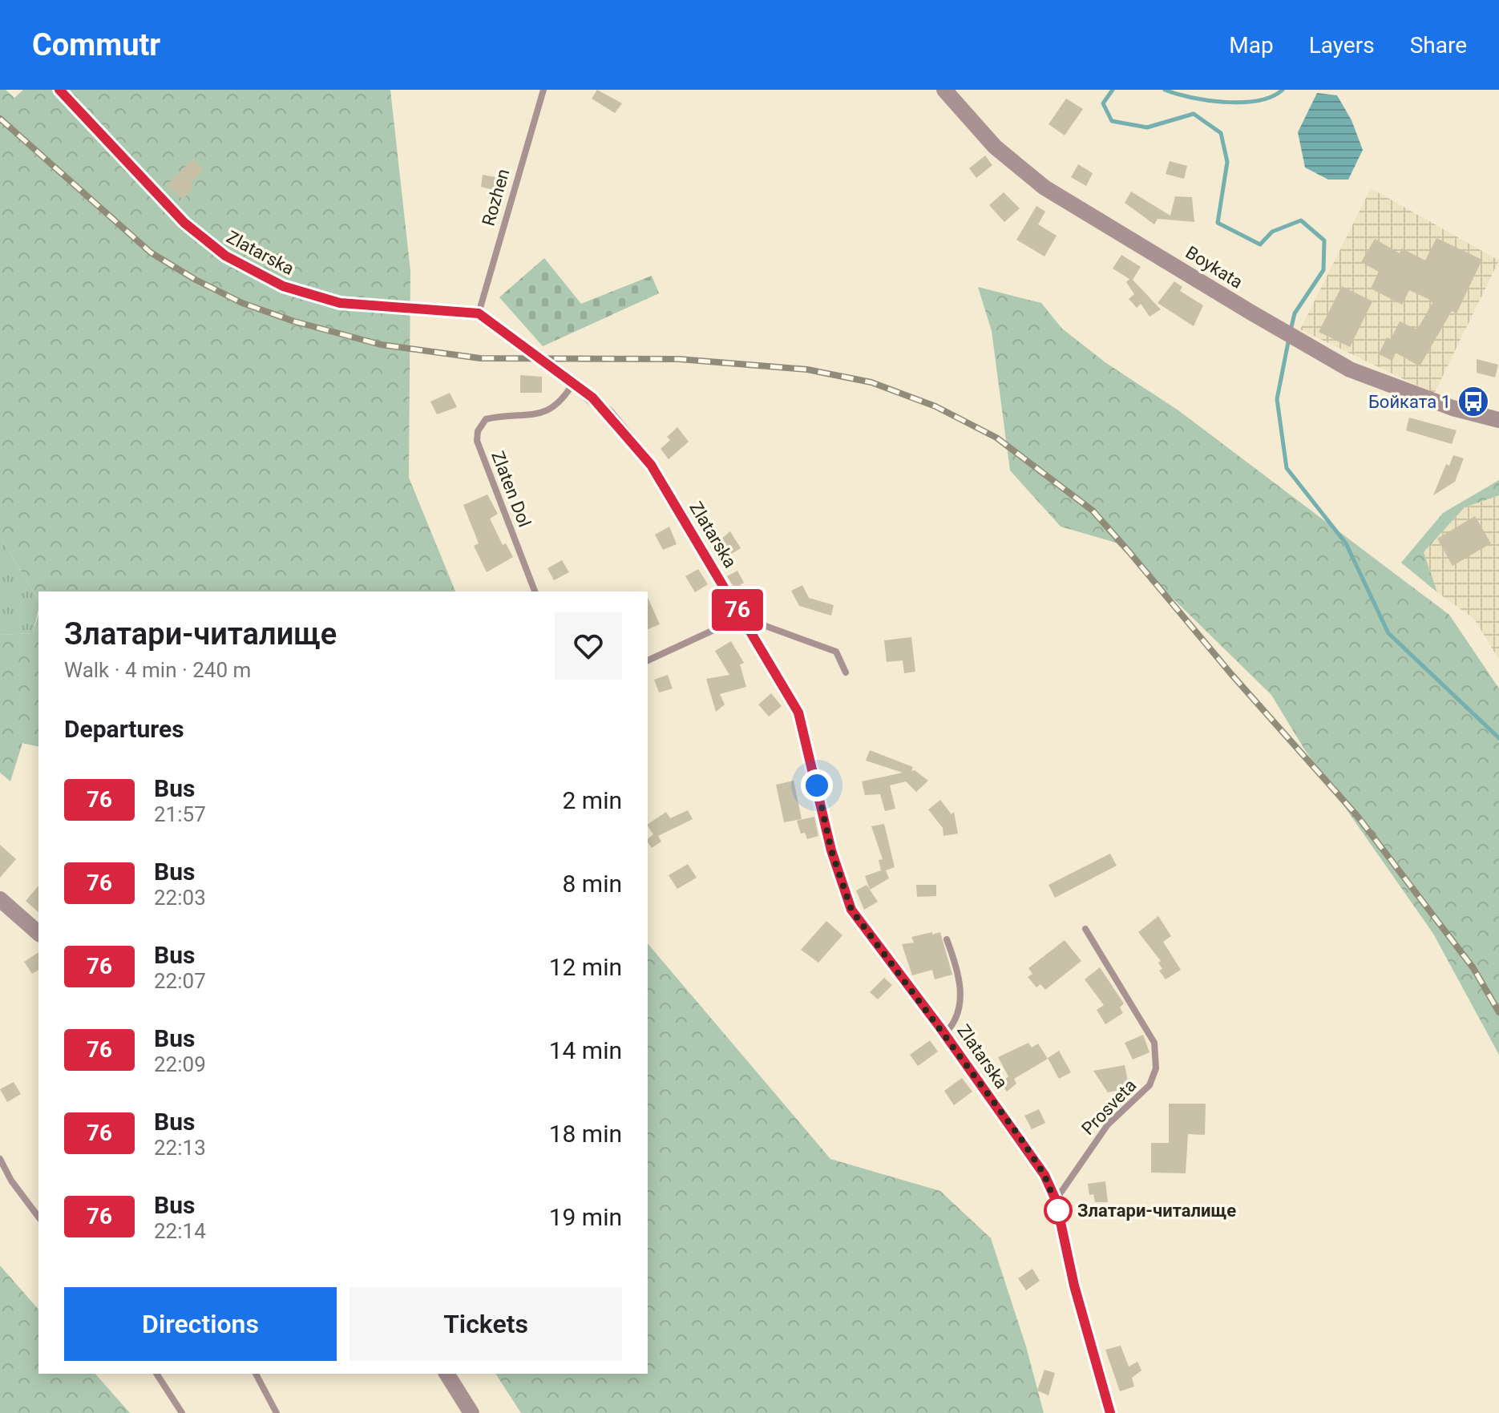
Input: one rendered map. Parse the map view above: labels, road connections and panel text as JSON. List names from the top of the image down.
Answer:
{
  "streets": {
    "street": ["Zlatarska", "Boykata"],
    "lane": ["Rozhen", "Zlaten Dol", "Prosveta"]
  },
  "crossings": [
    ["Rozhen", "Zlatarska"],
    ["Zlatarska", "Zlaten Dol"],
    ["Zlatarska", "Prosveta"]
  ],
  "places": {
    "bus stop": ["Бойката 1"],
    "other": ["Златари-читалище"]
  },
  "lines": ["bus line 76"],
  "page": {
    "header": "Commutr",
    "nav": ["Map", "Layers", "Share"],
    "on_map": "76",
    "heading": [
      ["Златари-читалище", "Walk · 4 min · 240 m"],
      "Departures"
    ],
    "list": [
      {
        "mark": "76",
        "name": "Bus",
        "note": "21:57",
        "value": "2 min"
      },
      {
        "mark": "76",
        "name": "Bus",
        "note": "22:03",
        "value": "8 min"
      },
      {
        "mark": "76",
        "name": "Bus",
        "note": "22:07",
        "value": "12 min"
      },
      {
        "mark": "76",
        "name": "Bus",
        "note": "22:09",
        "value": "14 min"
      },
      {
        "mark": "76",
        "name": "Bus",
        "note": "22:13",
        "value": "18 min"
      },
      {
        "mark": "76",
        "name": "Bus",
        "note": "22:14",
        "value": "19 min"
      }
    ],
    "buttons": ["Directions", "Tickets"]
  }
}
